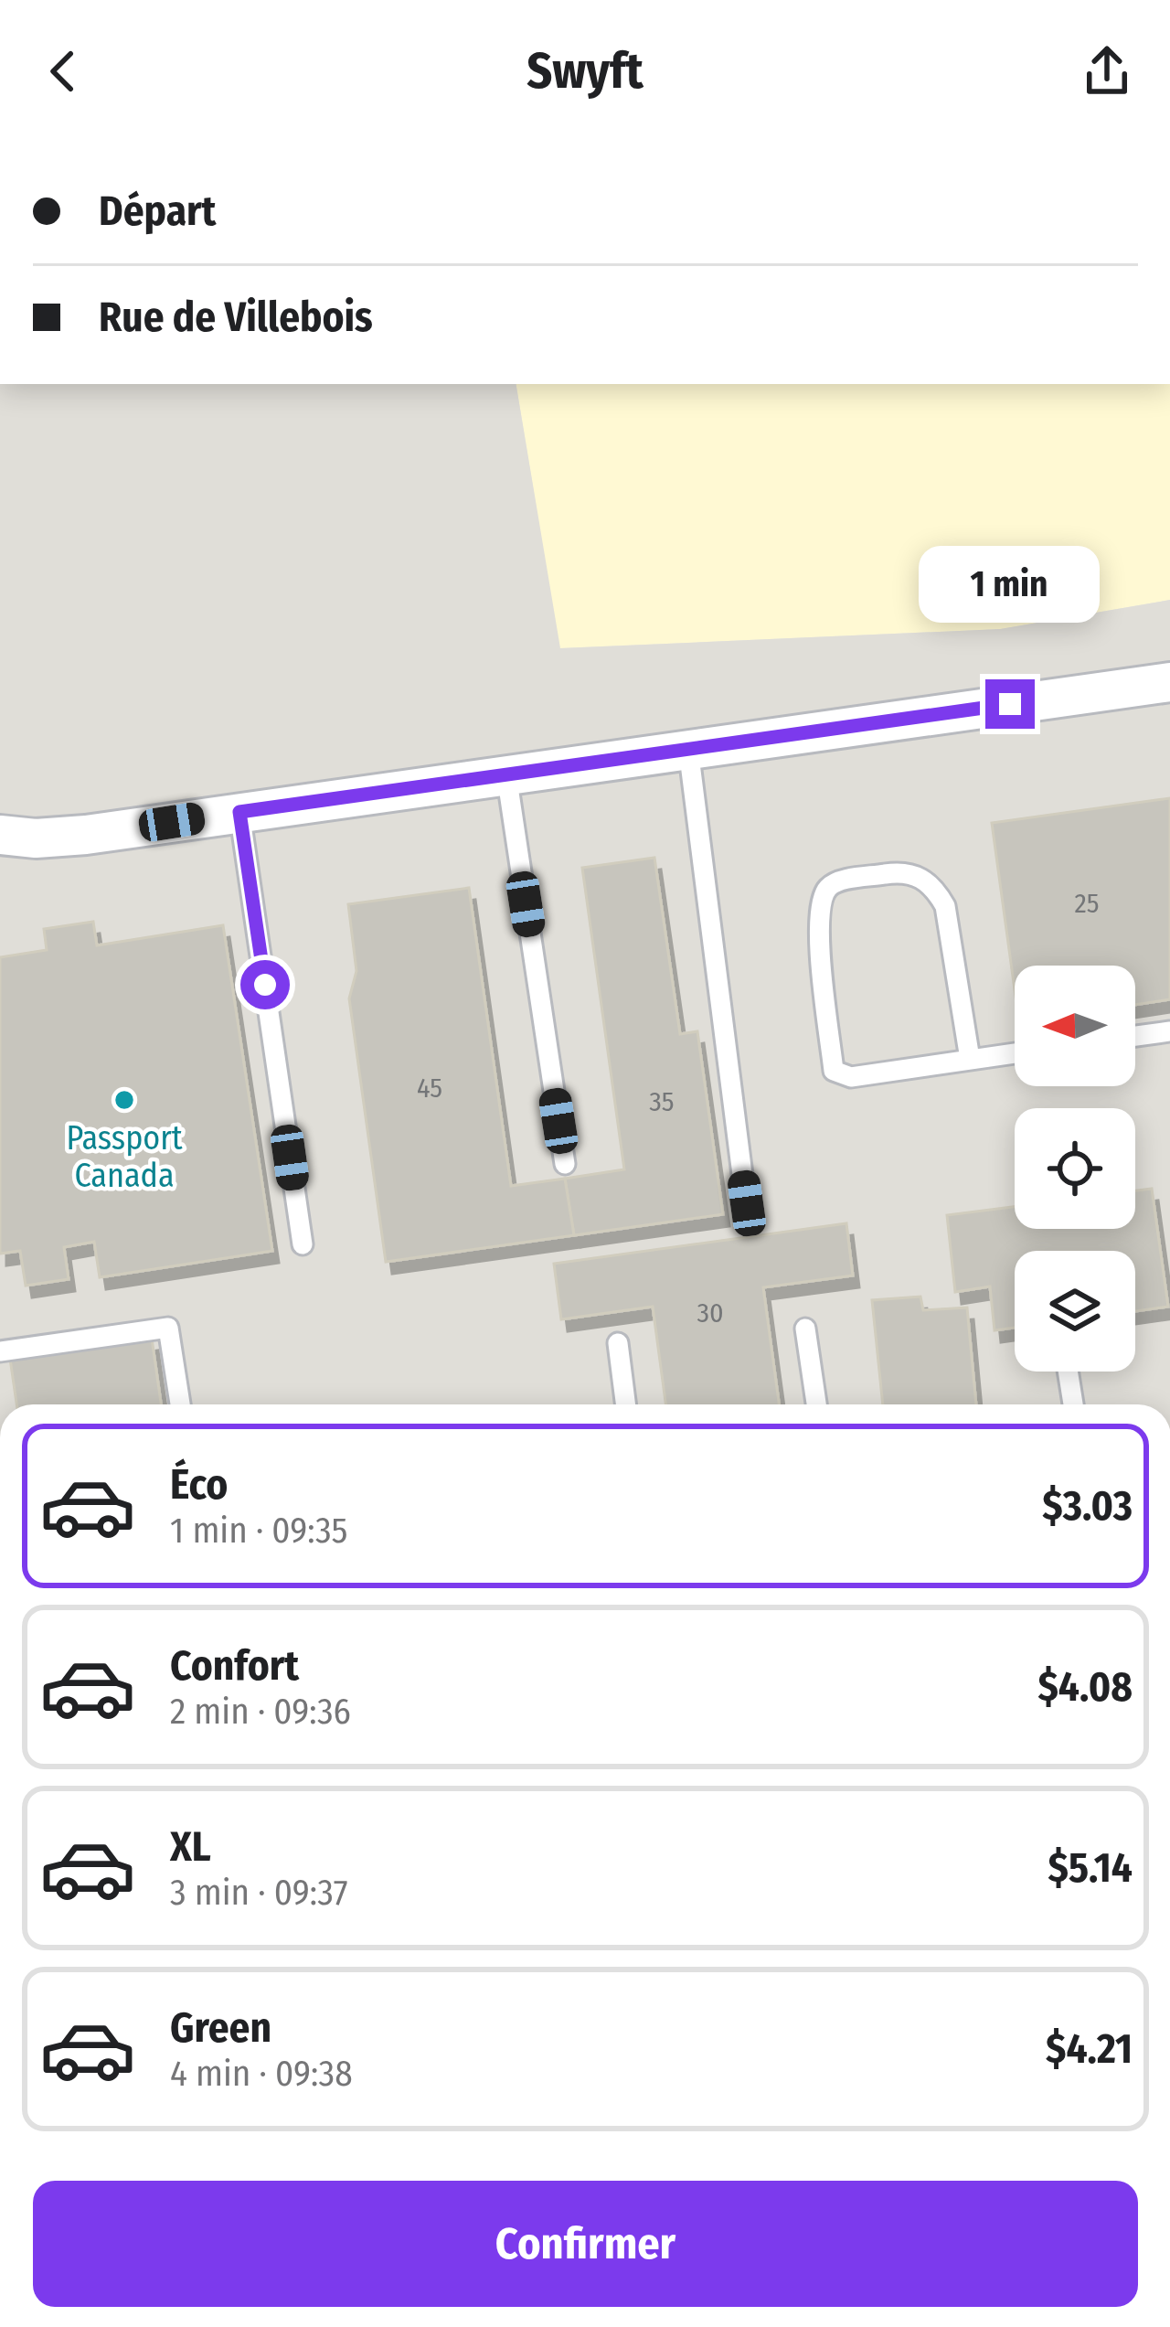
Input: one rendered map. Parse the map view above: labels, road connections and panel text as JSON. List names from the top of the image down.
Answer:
{
  "places": ["Passport Canada"],
  "house_numbers": [
    "25",
    "45",
    "35",
    "30"
  ],
  "north": "left",
  "page": {
    "header": "Swyft",
    "banner": ["Départ", "Rue de Villebois"],
    "bubble": "1 min",
    "list": [
      {
        "name": "Éco",
        "note": "1 min · 09:35",
        "value": "$3.03"
      },
      {
        "name": "Confort",
        "note": "2 min · 09:36",
        "value": "$4.08"
      },
      {
        "name": "XL",
        "note": "3 min · 09:37",
        "value": "$5.14"
      },
      {
        "name": "Green",
        "note": "4 min · 09:38",
        "value": "$4.21"
      }
    ],
    "buttons": "Confirmer"
  }
}
